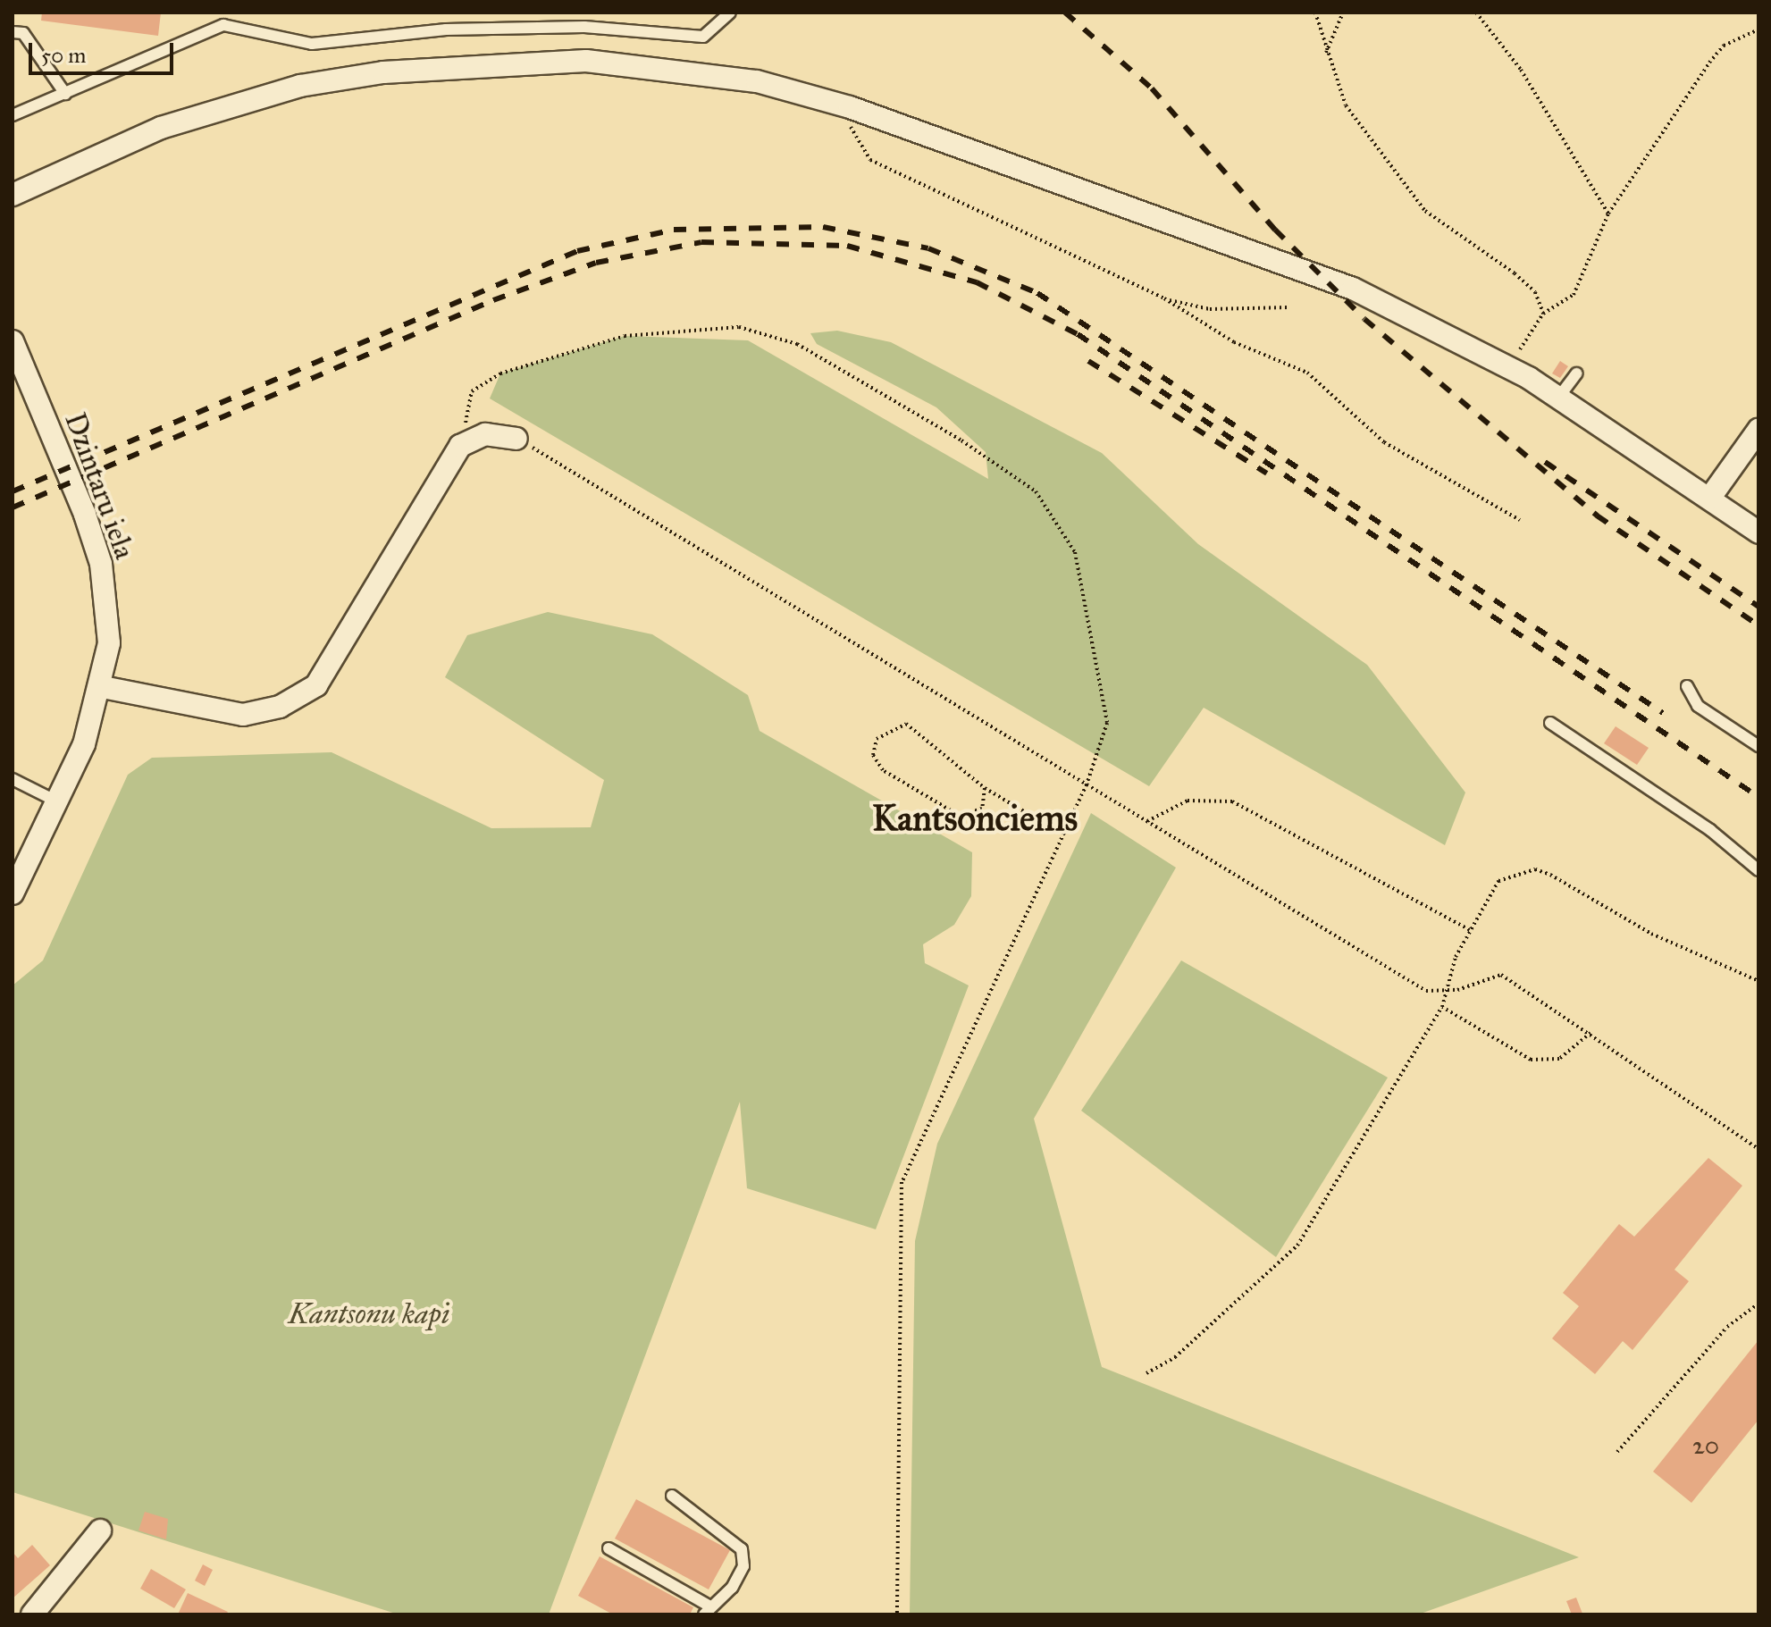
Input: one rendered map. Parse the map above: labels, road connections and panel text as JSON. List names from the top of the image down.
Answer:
{
  "streets": {
    "street": ["Dzintaru iela"]
  },
  "districts": ["Kantsonciems"],
  "parks": ["Kantsonu kapi"],
  "house_numbers": ["20"],
  "scale_bar": "50 m"
}
